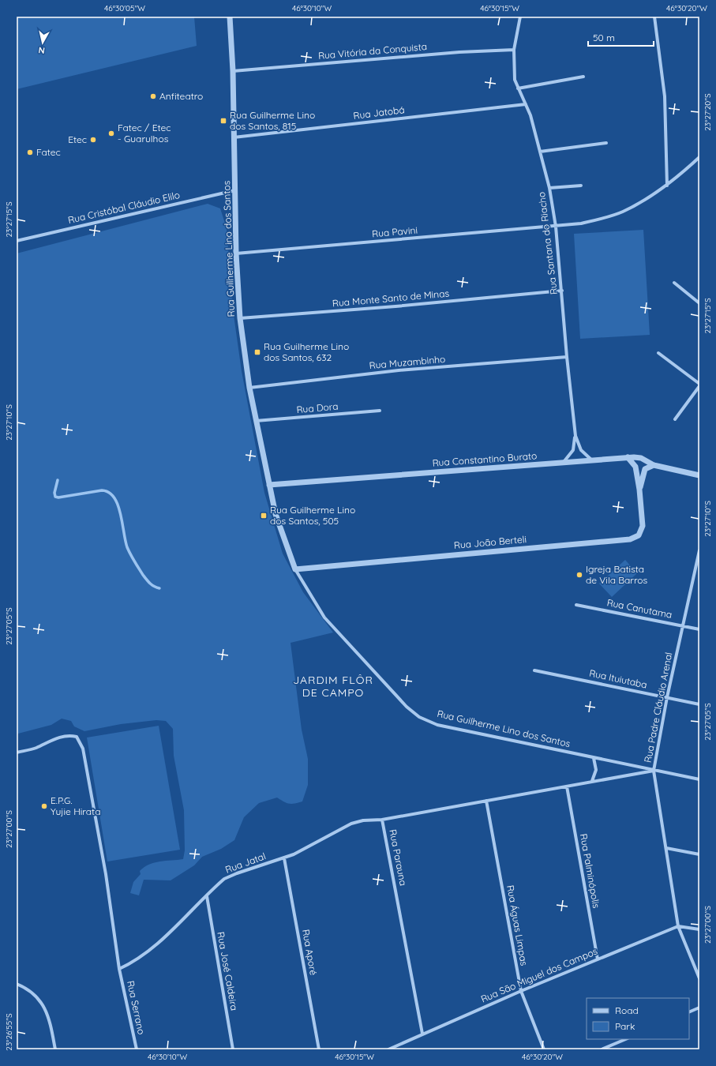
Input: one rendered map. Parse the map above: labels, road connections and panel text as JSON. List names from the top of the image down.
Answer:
{
  "streets": {
    "street": [
      "Rua Vitória da Conquista",
      "Rua Jatobá",
      "Rua Cristóbal Cláudio Elilo",
      "Rua Pavini",
      "Rua Santana do Riacho",
      "Rua Guilherme Lino dos Santos",
      "Rua Monte Santo de Minas",
      "Rua Muzambinho",
      "Rua Dora",
      "Rua Constantino Burato",
      "Rua João Berteli",
      "Rua Canutama",
      "Rua Ituiutaba",
      "Rua Padre Cláudio Arenal",
      "Rua Parauna",
      "Rua Jatal",
      "Rua Palminópolis",
      "Rua Águas Limpas",
      "Rua Aporé",
      "Rua José Caldeira",
      "Rua São Miguel dos Campos",
      "Rua Serrano"
    ]
  },
  "crossings": [
    ["Rua Vitória da Conquista", "Rua Santana do Riacho"],
    ["Rua Vitória da Conquista", "Rua Guilherme Lino dos Santos"],
    ["Rua Jatobá", "Rua Santana do Riacho"],
    ["Rua Jatobá", "Rua Guilherme Lino dos Santos"],
    ["Rua Cristóbal Cláudio Elilo", "Rua Guilherme Lino dos Santos"],
    ["Rua Pavini", "Rua Santana do Riacho"],
    ["Rua Pavini", "Rua Guilherme Lino dos Santos"],
    ["Rua Santana do Riacho", "Rua Monte Santo de Minas"],
    ["Rua Santana do Riacho", "Rua Muzambinho"],
    ["Rua Santana do Riacho", "Rua Constantino Burato"],
    ["Rua Guilherme Lino dos Santos", "Rua Monte Santo de Minas"],
    ["Rua Guilherme Lino dos Santos", "Rua Muzambinho"],
    ["Rua Guilherme Lino dos Santos", "Rua Dora"],
    ["Rua Guilherme Lino dos Santos", "Rua Constantino Burato"],
    ["Rua Guilherme Lino dos Santos", "Rua João Berteli"],
    ["Rua Guilherme Lino dos Santos", "Rua Padre Cláudio Arenal"],
    ["Rua Guilherme Lino dos Santos", "Rua Parauna"],
    ["Rua Constantino Burato", "Rua João Berteli"],
    ["Rua Canutama", "Rua Padre Cláudio Arenal"],
    ["Rua Ituiutaba", "Rua Padre Cláudio Arenal"],
    ["Rua Padre Cláudio Arenal", "Rua Parauna"],
    ["Rua Padre Cláudio Arenal", "Rua São Miguel dos Campos"],
    ["Rua Parauna", "Rua Jatal"],
    ["Rua Parauna", "Rua Palminópolis"],
    ["Rua Parauna", "Rua Águas Limpas"],
    ["Rua Parauna", "Rua São Miguel dos Campos"],
    ["Rua Jatal", "Rua Aporé"],
    ["Rua Jatal", "Rua José Caldeira"],
    ["Rua Jatal", "Rua Serrano"],
    ["Rua Palminópolis", "Rua São Miguel dos Campos"],
    ["Rua Águas Limpas", "Rua São Miguel dos Campos"]
  ],
  "districts": ["JARDIM FLÔR DE CAMPO"],
  "places": {
    "other": [
      "Anfiteatro",
      "Fatec / Etec - Guarulhos",
      "Etec",
      "Fatec",
      "Igreja Batista de Vila Barros",
      "E.P.G. Yujie Hirata"
    ],
    "transit": ["Rua Guilherme Lino dos Santos, 815", "Rua Guilherme Lino dos Santos, 632", "Rua Guilherme Lino dos Santos, 505"]
  },
  "legend": ["Road", "Park"],
  "scale_bar": "50 m",
  "north": "bottom",
  "coordinates": [
    "46°30'05\"W",
    "46°30'10\"W",
    "46°30'15\"W",
    "46°30'20\"W",
    "23°27'20\"S",
    "23°27'15\"S",
    "23°27'10\"S",
    "23°27'05\"S",
    "23°27'00\"S",
    "23°26'55\"S"
  ]
}
